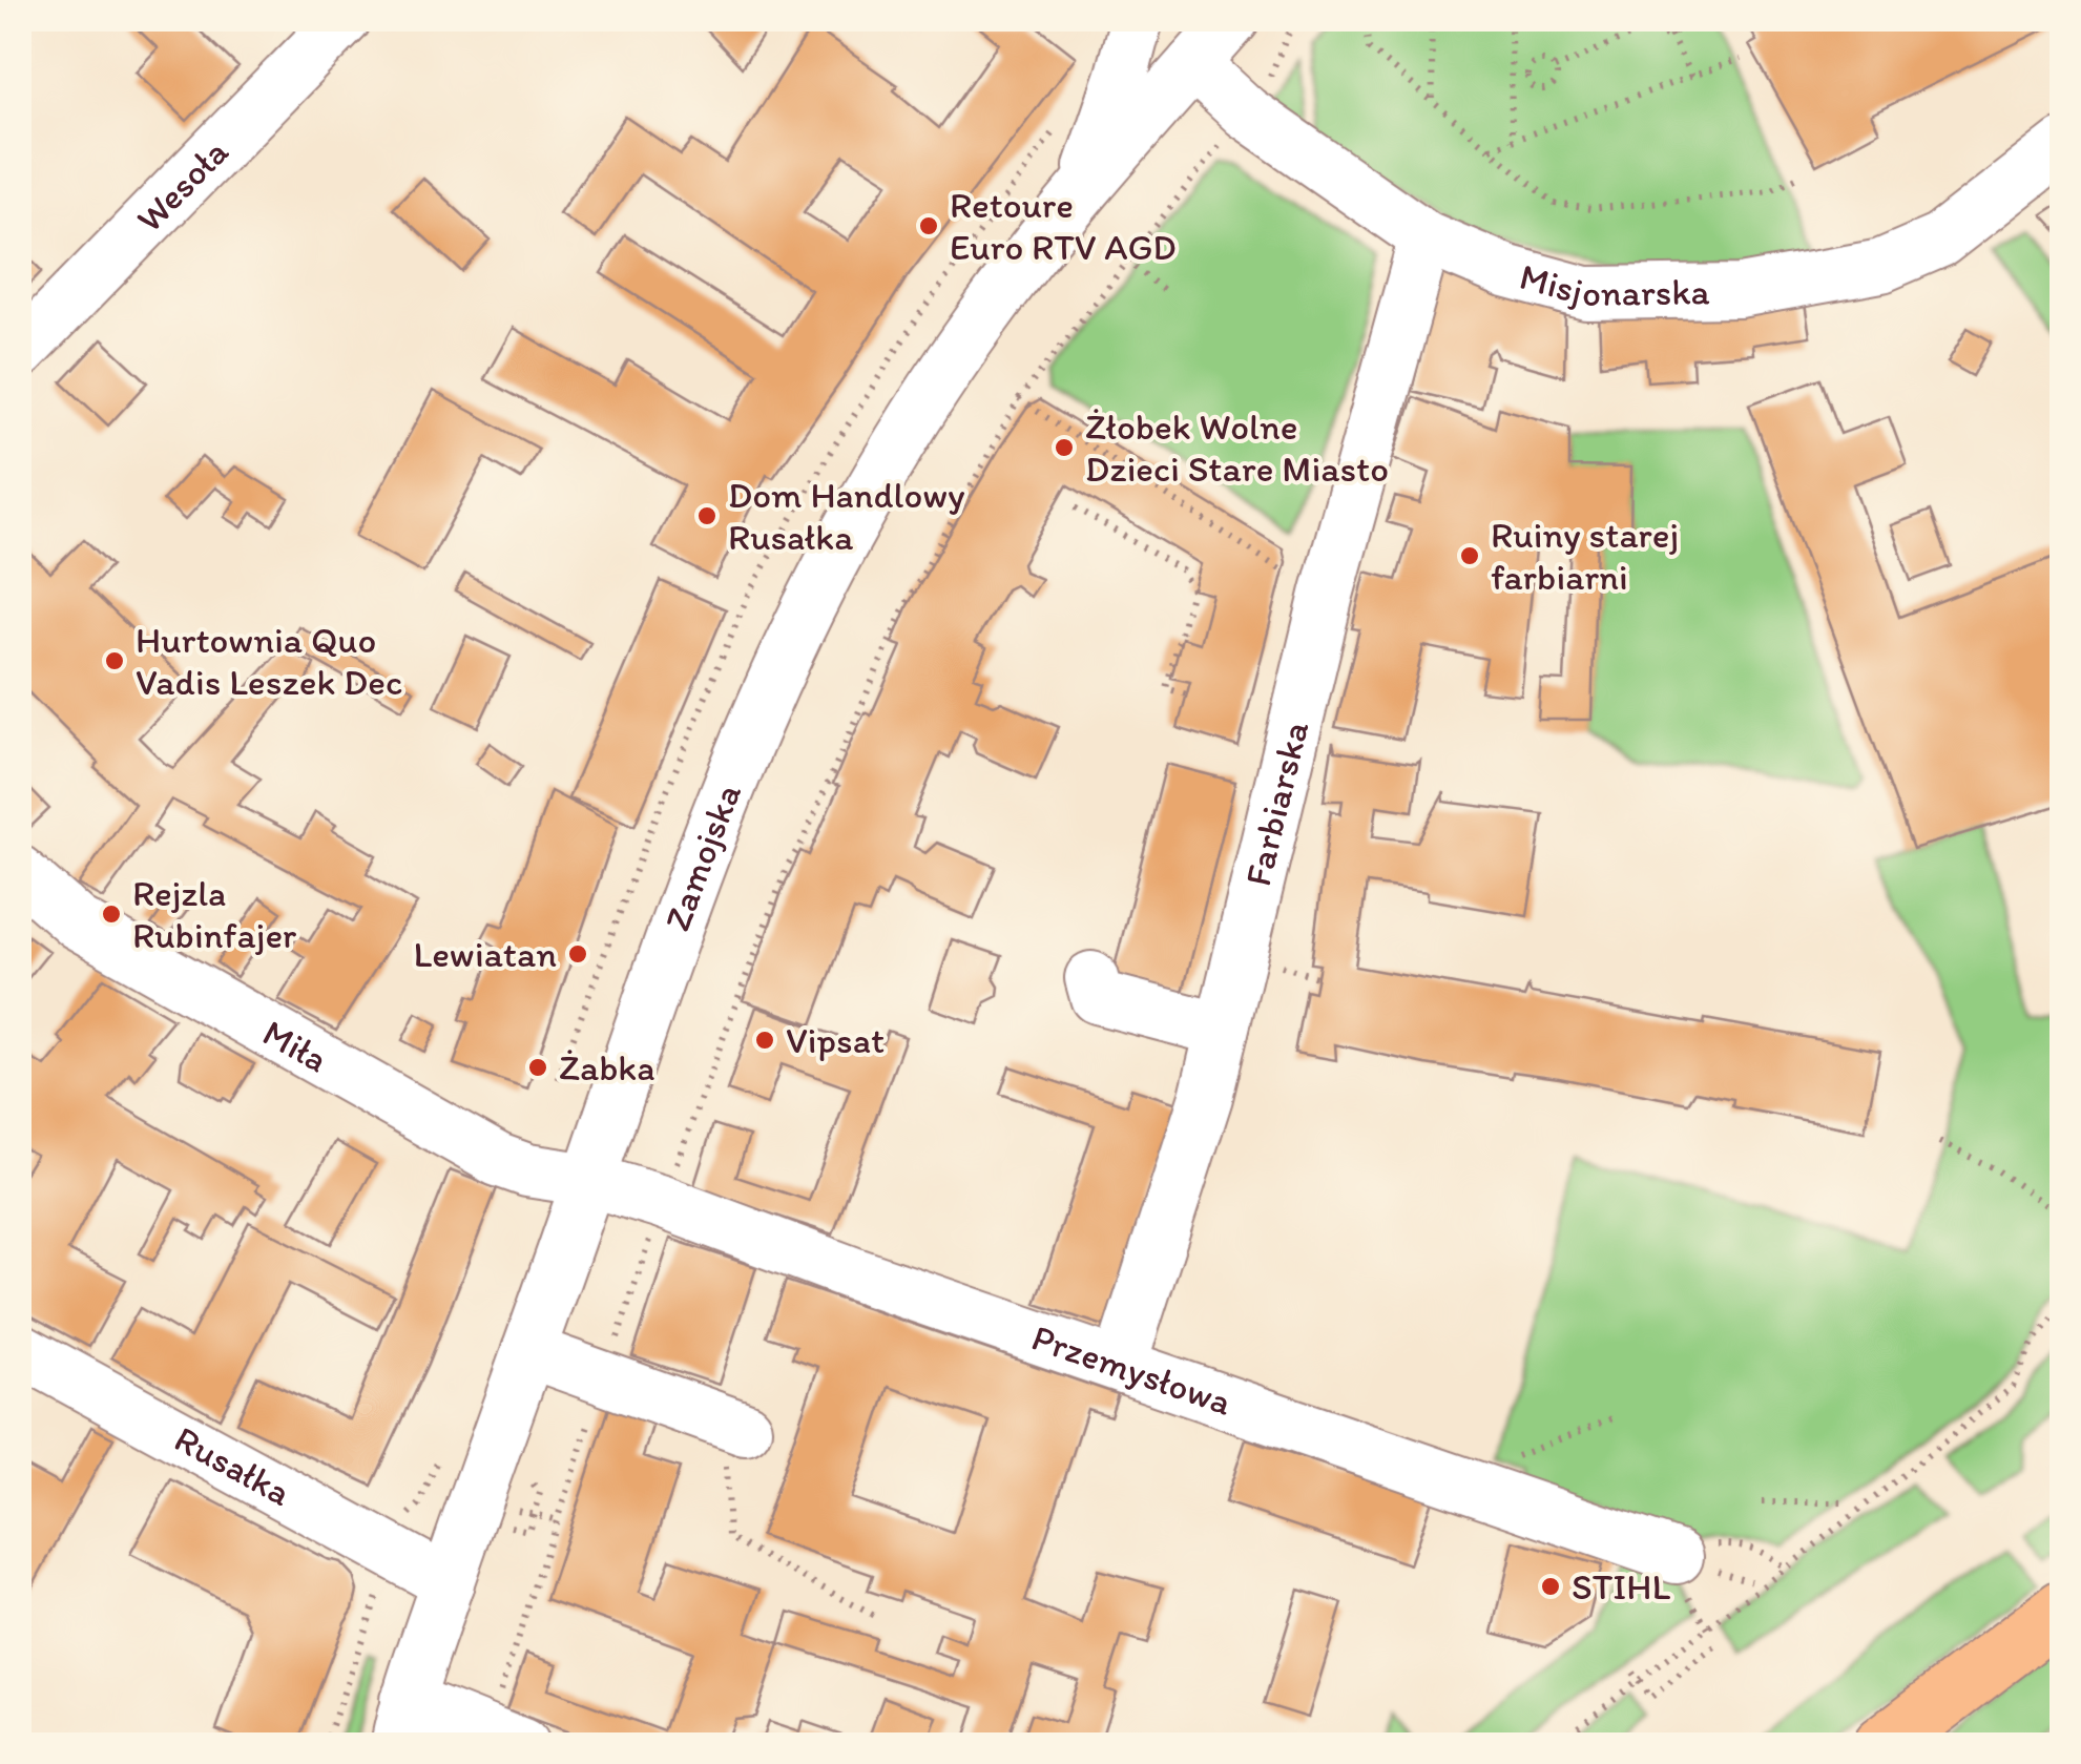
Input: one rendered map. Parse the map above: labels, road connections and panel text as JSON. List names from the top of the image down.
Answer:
{
  "streets": {
    "street": [
      "Wesoła",
      "Misjonarska",
      "Farbiarska",
      "Zamojska",
      "Miła",
      "Przemysłowa",
      "Rusałka"
    ]
  },
  "crossings": [
    ["Misjonarska", "Farbiarska"],
    ["Misjonarska", "Zamojska"],
    ["Farbiarska", "Przemysłowa"],
    ["Zamojska", "Miła"],
    ["Zamojska", "Przemysłowa"],
    ["Zamojska", "Rusałka"],
    ["Miła", "Przemysłowa"]
  ],
  "places": [
    "Retoure Euro RTV AGD",
    "Żłobek Wolne Dzieci Stare Miasto",
    "Dom Handlowy Rusałka",
    "Ruiny starej farbiarni",
    "Hurtownia Quo Vadis Leszek Dec",
    "Rejzla Rubinfajer",
    "Lewiatan",
    "Vipsat",
    "Żabka",
    "STIHL"
  ]
}
